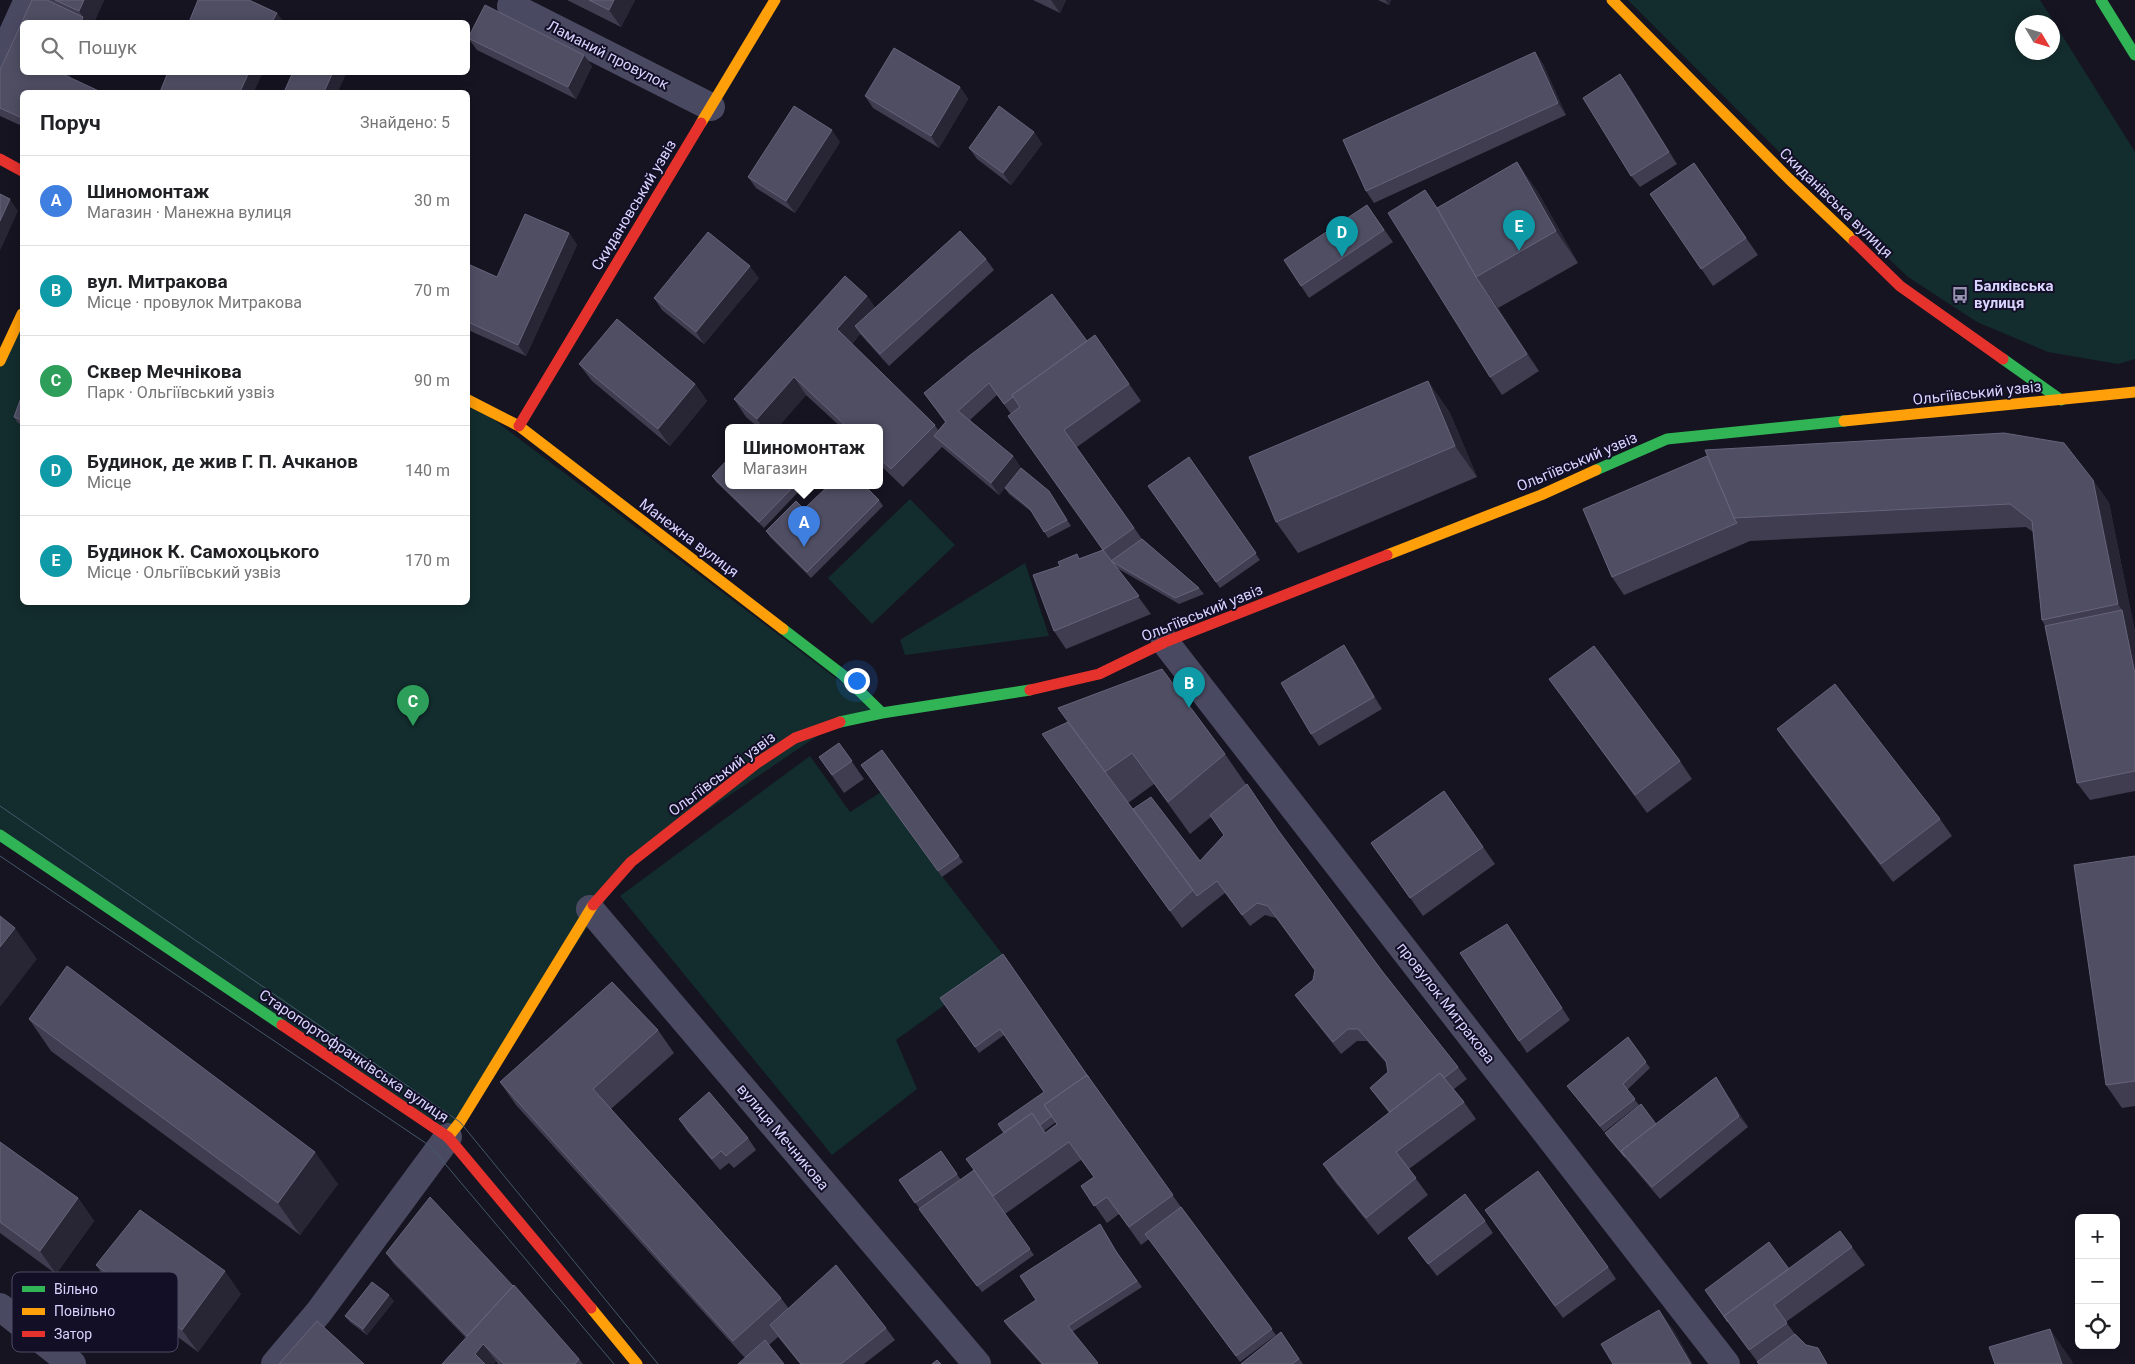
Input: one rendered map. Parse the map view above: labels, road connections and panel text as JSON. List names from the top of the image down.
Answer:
{
  "streets": {
    "street": [
      "Ламаний провулок",
      "Скиданівська вулиця",
      "Скидановський узвіз",
      "Ольгіївський узвіз",
      "Манежна вулиця",
      "провулок Митракова",
      "Старопортофранківська вулиця",
      "вулиця Мечникова"
    ]
  },
  "crossings": [
    ["Ламаний провулок", "Скидановський узвіз"],
    ["Скиданівська вулиця", "Ольгіївський узвіз"],
    ["Скидановський узвіз", "Манежна вулиця"],
    ["Ольгіївський узвіз", "Манежна вулиця"],
    ["Ольгіївський узвіз", "провулок Митракова"],
    ["Ольгіївський узвіз", "Старопортофранківська вулиця"],
    ["Ольгіївський узвіз", "вулиця Мечникова"]
  ],
  "places": {
    "bus stop": ["Балківська вулиця"]
  },
  "legend": ["Вільно", "Повільно", "Затор"],
  "north": "bottom right",
  "page": {
    "search": "Пошук",
    "heading": ["Поруч", "Знайдено: 5"],
    "list": [
      {
        "mark": "A",
        "name": "Шиномонтаж",
        "note": "Магазин · Манежна вулиця",
        "value": "30 m"
      },
      {
        "mark": "B",
        "name": "вул. Митракова",
        "note": "Місце · провулок Митракова",
        "value": "70 m"
      },
      {
        "mark": "C",
        "name": "Сквер Мечнікова",
        "note": "Парк · Ольгіївський узвіз",
        "value": "90 m"
      },
      {
        "mark": "D",
        "name": "Будинок, де жив Г. П. Ачканов",
        "note": "Місце",
        "value": "140 m"
      },
      {
        "mark": "E",
        "name": "Будинок К. Самохоцького",
        "note": "Місце · Ольгіївський узвіз",
        "value": "170 m"
      }
    ],
    "pins": [
      "E",
      "D",
      "A",
      "B",
      "C"
    ],
    "popup": ["Шиномонтаж", "Магазин"],
    "map_buttons": ["+", "−"]
  }
}
